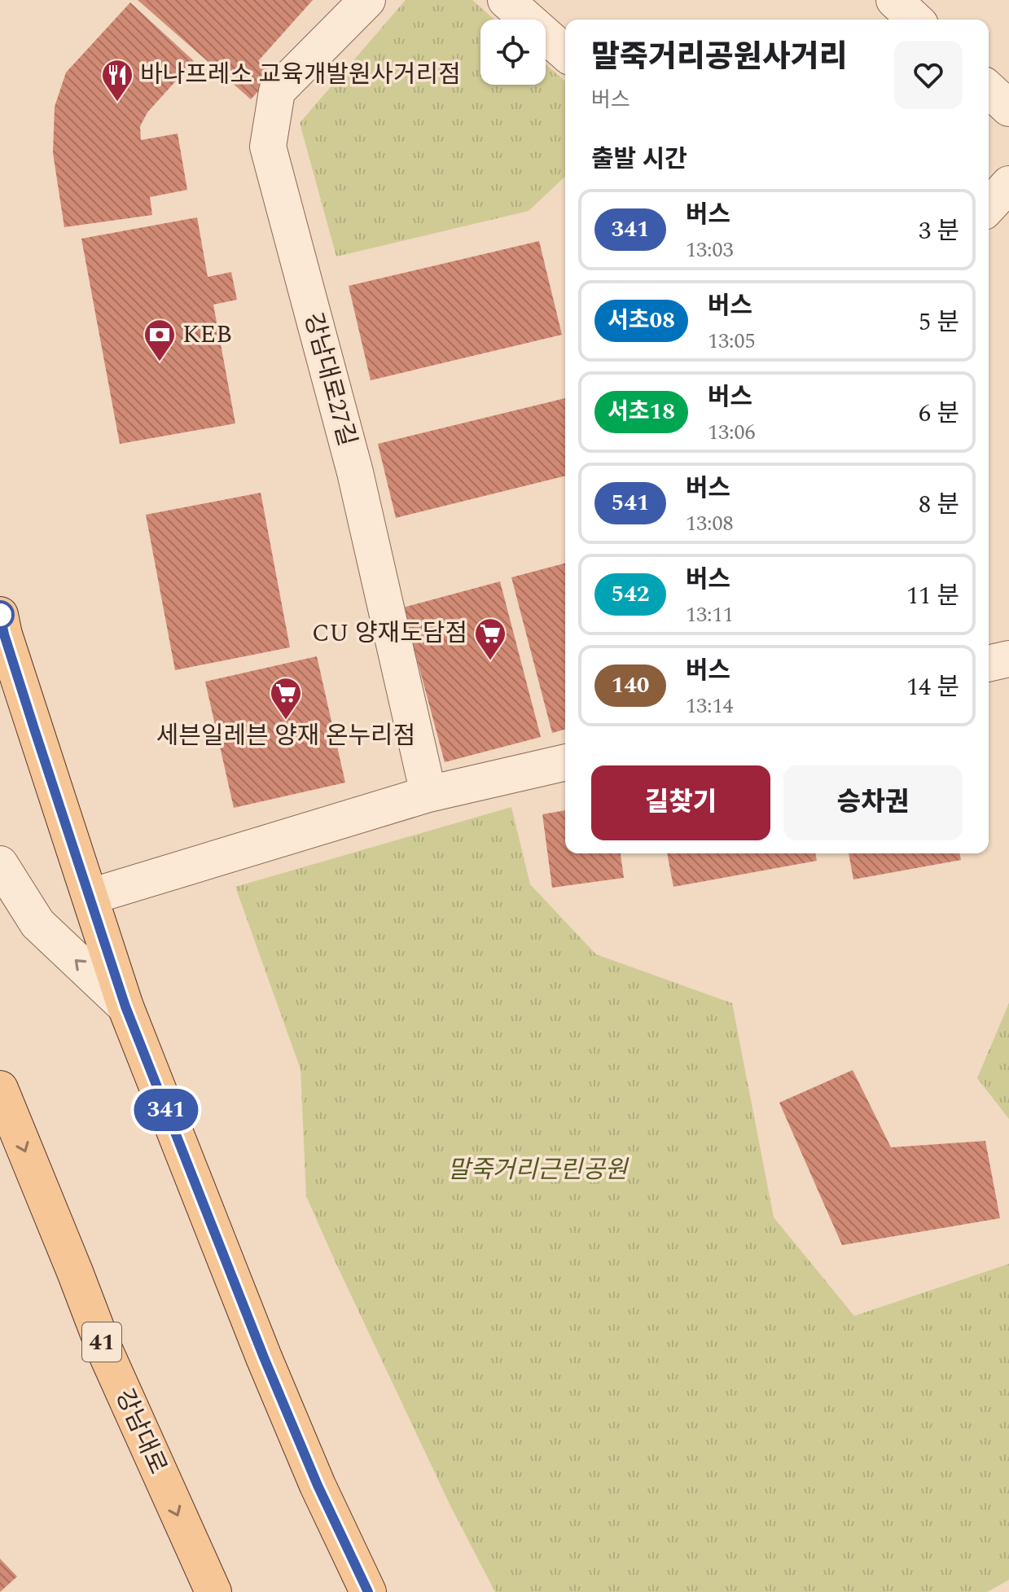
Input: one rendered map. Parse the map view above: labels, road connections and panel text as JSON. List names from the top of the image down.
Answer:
{
  "streets": {
    "main road": ["41", "강남대로"],
    "street": ["강남대로27길"]
  },
  "parks": ["말죽거리근린공원"],
  "places": {
    "restaurant": ["바나프레소 교육개발원사거리점"],
    "bank": ["KEB"],
    "supermarket": ["CU 양재도담점", "세븐일레븐 양재 온누리점"]
  },
  "lines": ["bus line 341"],
  "page": {
    "on_map": "341",
    "heading": [
      ["말죽거리공원사거리", "버스"],
      "출발 시간"
    ],
    "list": [
      {
        "mark": "341",
        "name": "버스",
        "note": "13:03",
        "value": "3 분"
      },
      {
        "mark": "서초08",
        "name": "버스",
        "note": "13:05",
        "value": "5 분"
      },
      {
        "mark": "서초18",
        "name": "버스",
        "note": "13:06",
        "value": "6 분"
      },
      {
        "mark": "541",
        "name": "버스",
        "note": "13:08",
        "value": "8 분"
      },
      {
        "mark": "542",
        "name": "버스",
        "note": "13:11",
        "value": "11 분"
      },
      {
        "mark": "140",
        "name": "버스",
        "note": "13:14",
        "value": "14 분"
      }
    ],
    "buttons": ["길찾기", "승차권"]
  }
}
